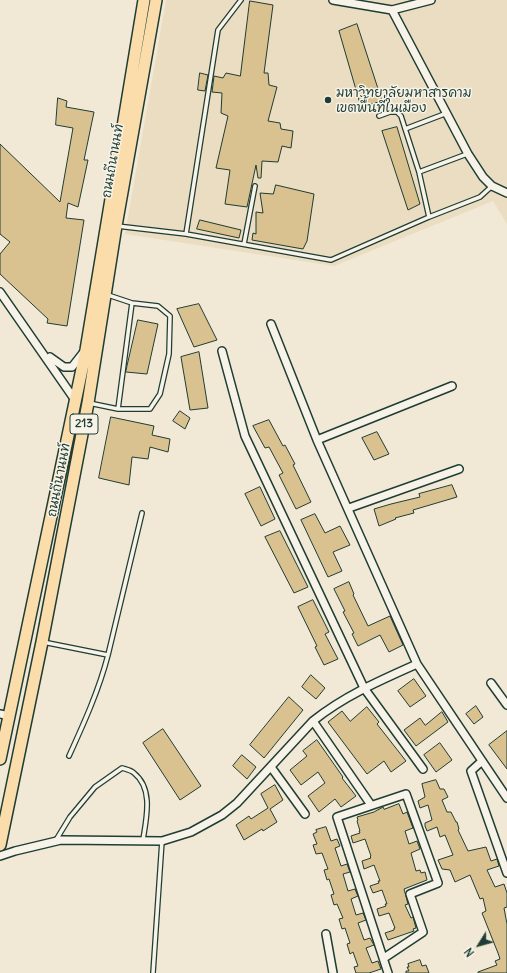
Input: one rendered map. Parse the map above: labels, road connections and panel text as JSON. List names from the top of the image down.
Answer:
{
  "streets": {
    "main road": ["ถนนถีนานนท์", "213"]
  },
  "places": ["มหาวิทยาลัยมหาสารคาม เขตพื้นที่ในเมือง"],
  "north": "bottom left"
}
